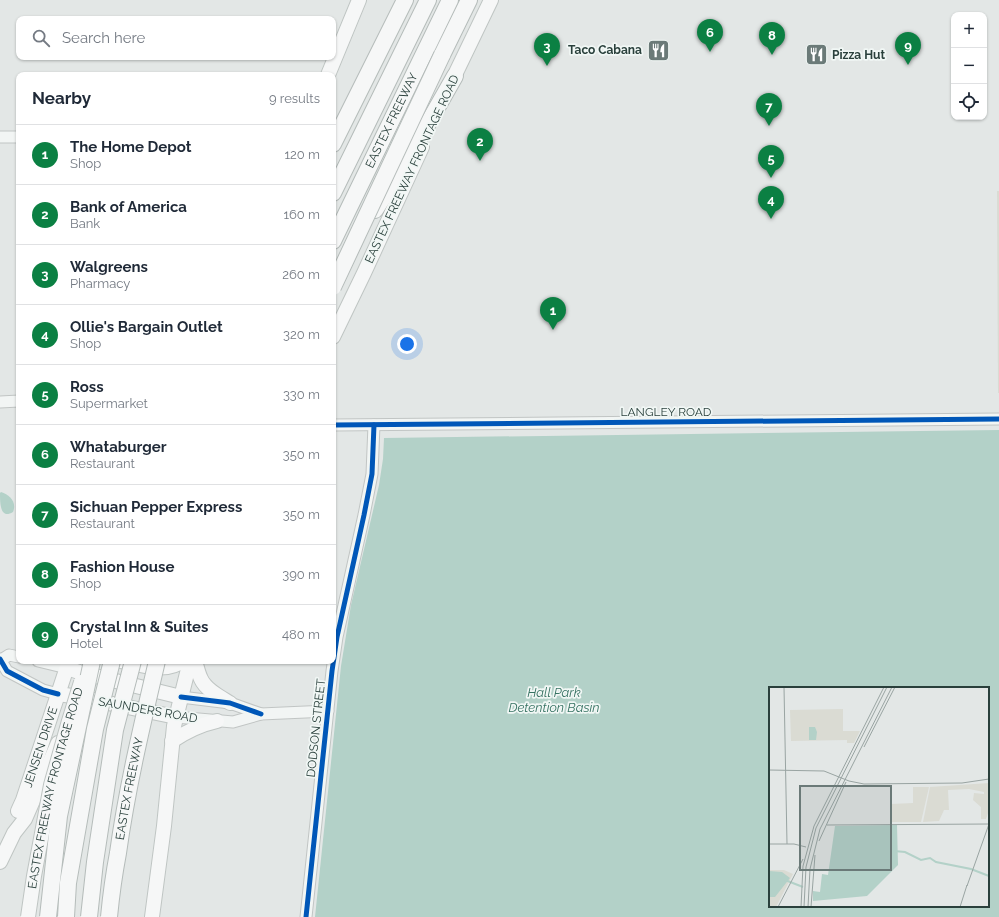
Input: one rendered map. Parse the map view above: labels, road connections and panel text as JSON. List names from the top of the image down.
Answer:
{
  "streets": {
    "highway": ["EASTEX FREEWAY"],
    "main road": ["EASTEX FREEWAY FRONTAGE ROAD", "SAUNDERS ROAD", "JENSEN DRIVE"],
    "street": ["LANGLEY ROAD", "DODSON STREET"]
  },
  "crossings": [
    ["LANGLEY ROAD", "DODSON STREET"],
    ["SAUNDERS ROAD", "DODSON STREET"],
    ["SAUNDERS ROAD", "JENSEN DRIVE"]
  ],
  "water": ["Hall Park Detention Basin"],
  "places": {
    "restaurant": ["Taco Cabana", "Pizza Hut"]
  },
  "page": {
    "map_buttons": ["+", "−"],
    "search": "Search here",
    "pins": [
      "6",
      "8",
      "9",
      "3",
      "7",
      "2",
      "5",
      "4",
      "1"
    ],
    "heading": ["Nearby", "9 results"],
    "list": [
      {
        "mark": "1",
        "name": "The Home Depot",
        "note": "Shop",
        "value": "120 m"
      },
      {
        "mark": "2",
        "name": "Bank of America",
        "note": "Bank",
        "value": "160 m"
      },
      {
        "mark": "3",
        "name": "Walgreens",
        "note": "Pharmacy",
        "value": "260 m"
      },
      {
        "mark": "4",
        "name": "Ollie's Bargain Outlet",
        "note": "Shop",
        "value": "320 m"
      },
      {
        "mark": "5",
        "name": "Ross",
        "note": "Supermarket",
        "value": "330 m"
      },
      {
        "mark": "6",
        "name": "Whataburger",
        "note": "Restaurant",
        "value": "350 m"
      },
      {
        "mark": "7",
        "name": "Sichuan Pepper Express",
        "note": "Restaurant",
        "value": "350 m"
      },
      {
        "mark": "8",
        "name": "Fashion House",
        "note": "Shop",
        "value": "390 m"
      },
      {
        "mark": "9",
        "name": "Crystal Inn & Suites",
        "note": "Hotel",
        "value": "480 m"
      }
    ]
  }
}
